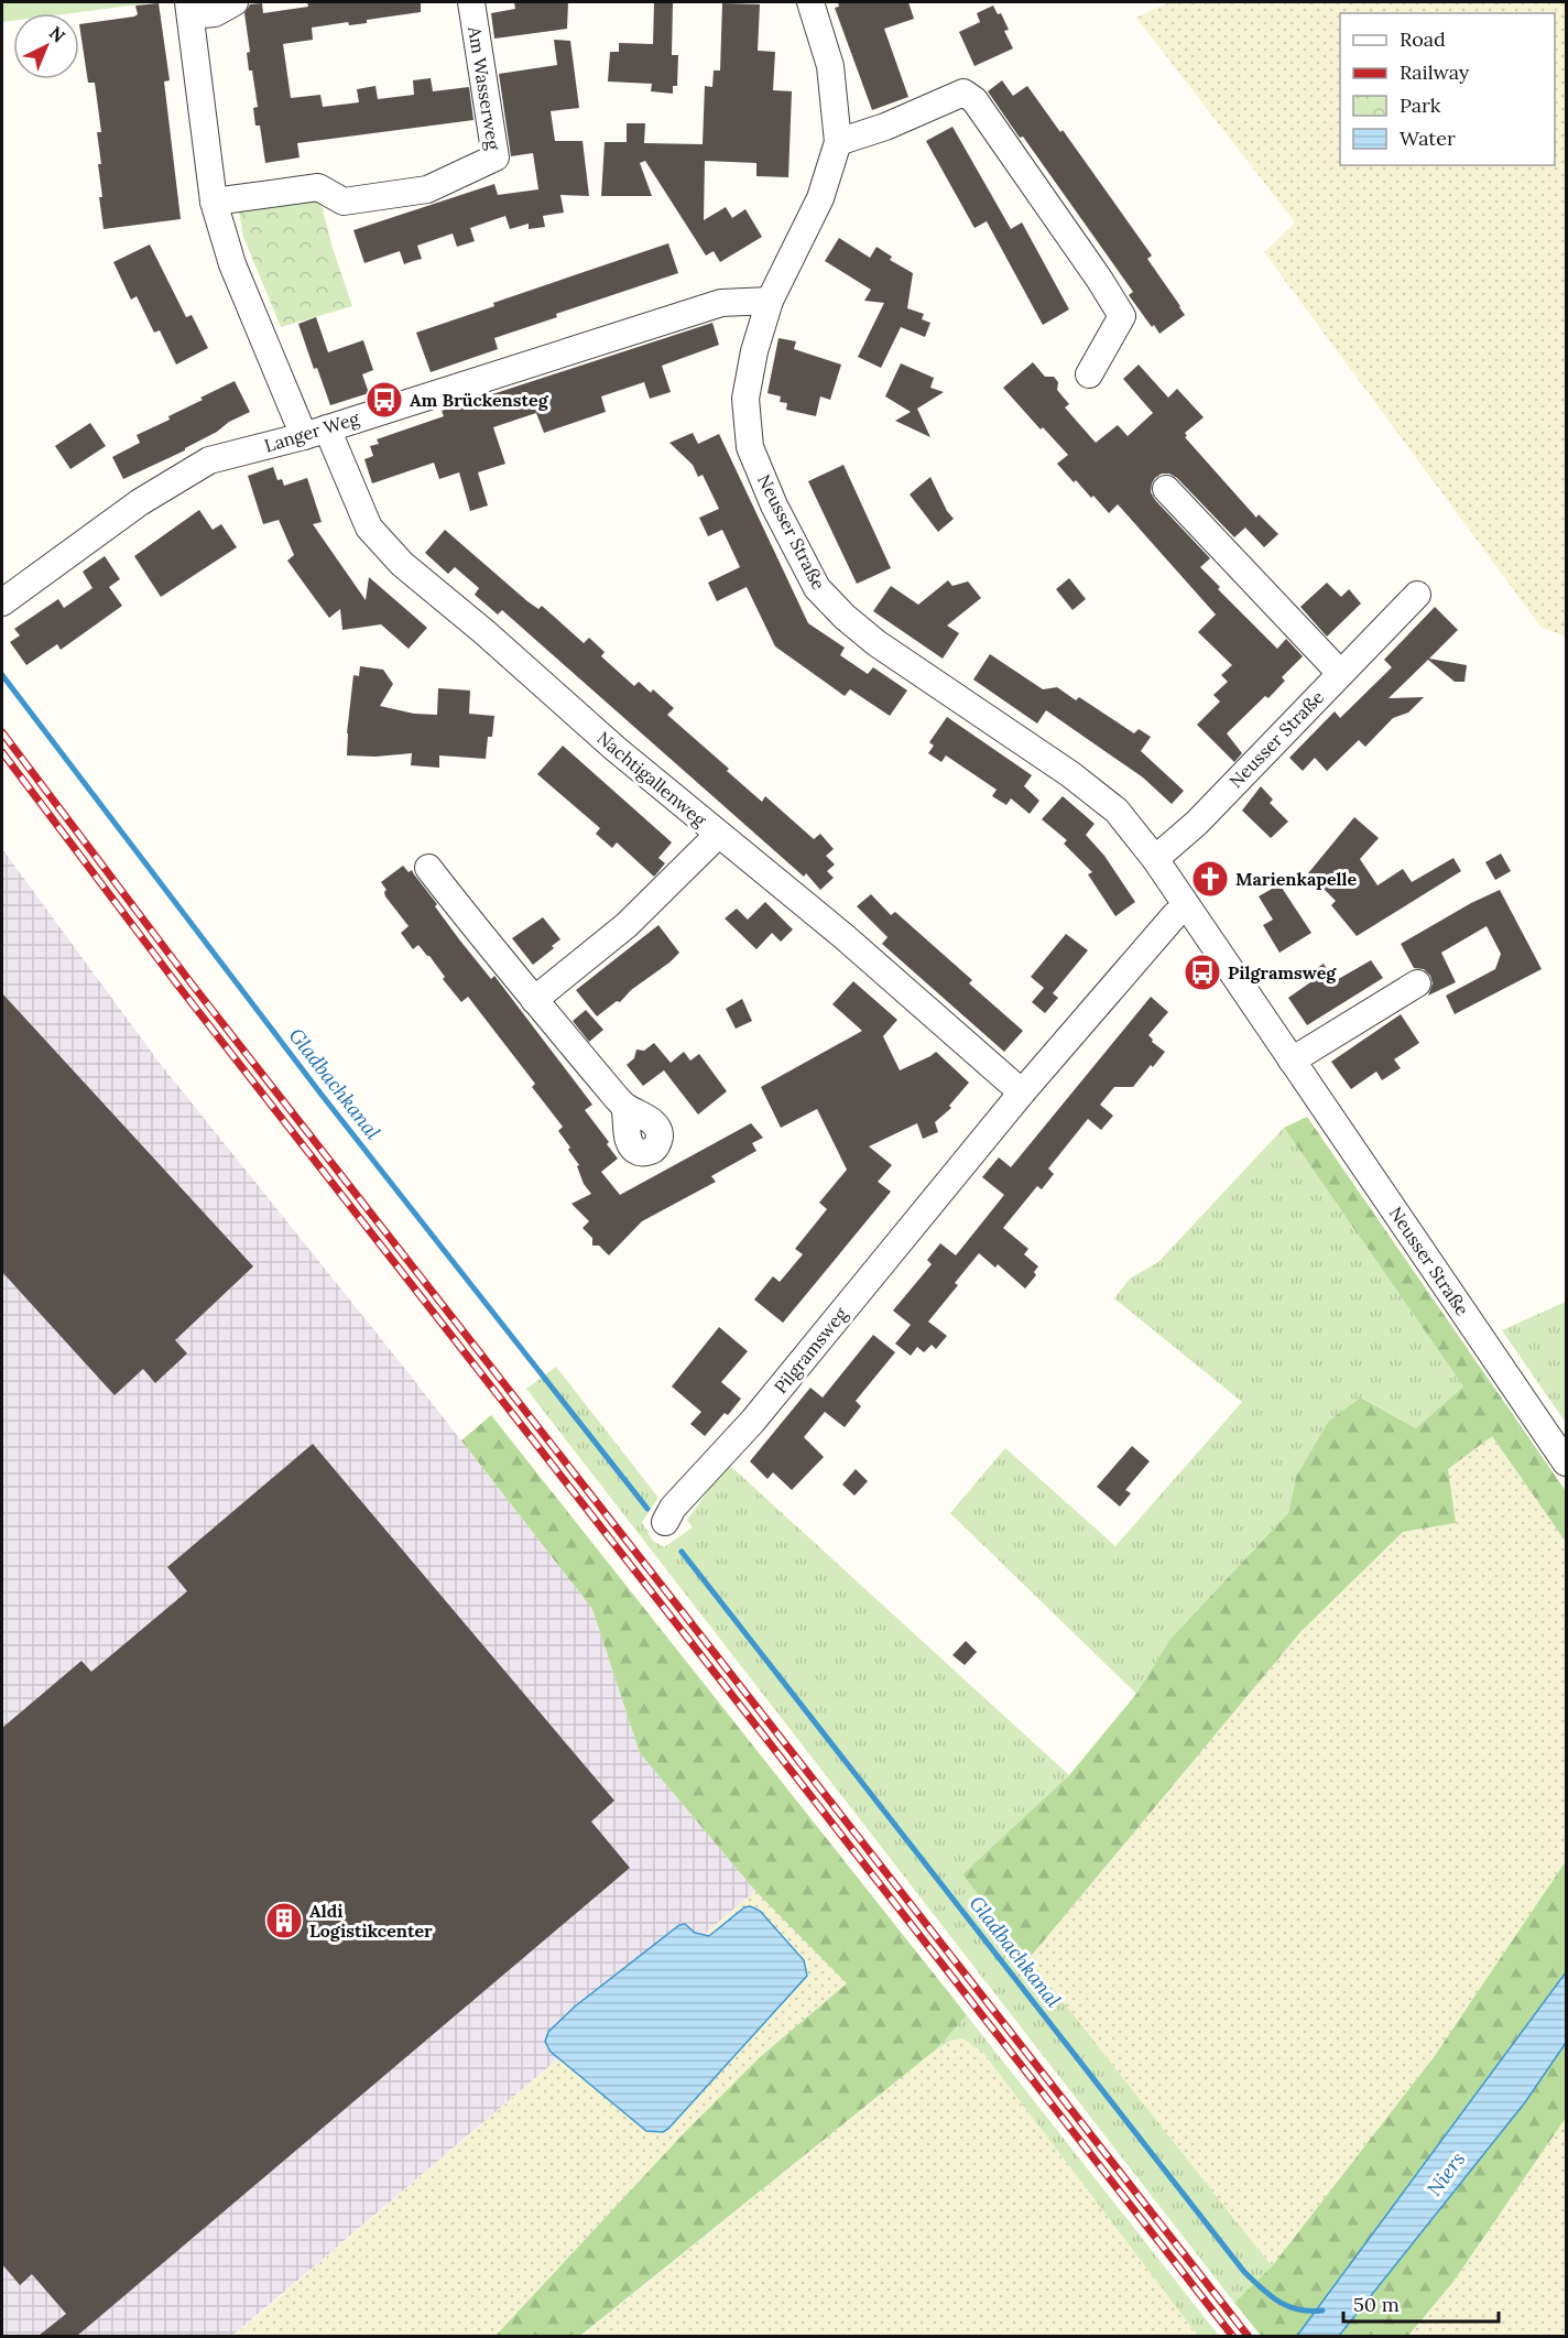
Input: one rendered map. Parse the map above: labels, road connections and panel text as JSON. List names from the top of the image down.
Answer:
{
  "streets": {
    "street": [
      "Am Wasserweg",
      "Langer Weg",
      "Neusser Straße",
      "Nachtigallenweg",
      "Pilgramsweg"
    ]
  },
  "crossings": [
    ["Langer Weg", "Neusser Straße"],
    ["Langer Weg", "Nachtigallenweg"],
    ["Neusser Straße", "Pilgramsweg"],
    ["Nachtigallenweg", "Pilgramsweg"]
  ],
  "water": ["Gladbachkanal", "Niers"],
  "places": {
    "bus stop": ["Am Brückensteg", "Pilgramsweg"],
    "church": ["Marienkapelle"],
    "building": ["Aldi Logistikcenter"]
  },
  "legend": [
    "Road",
    "Railway",
    "Park",
    "Water"
  ],
  "scale_bar": "50 m",
  "north": "top right"
}
